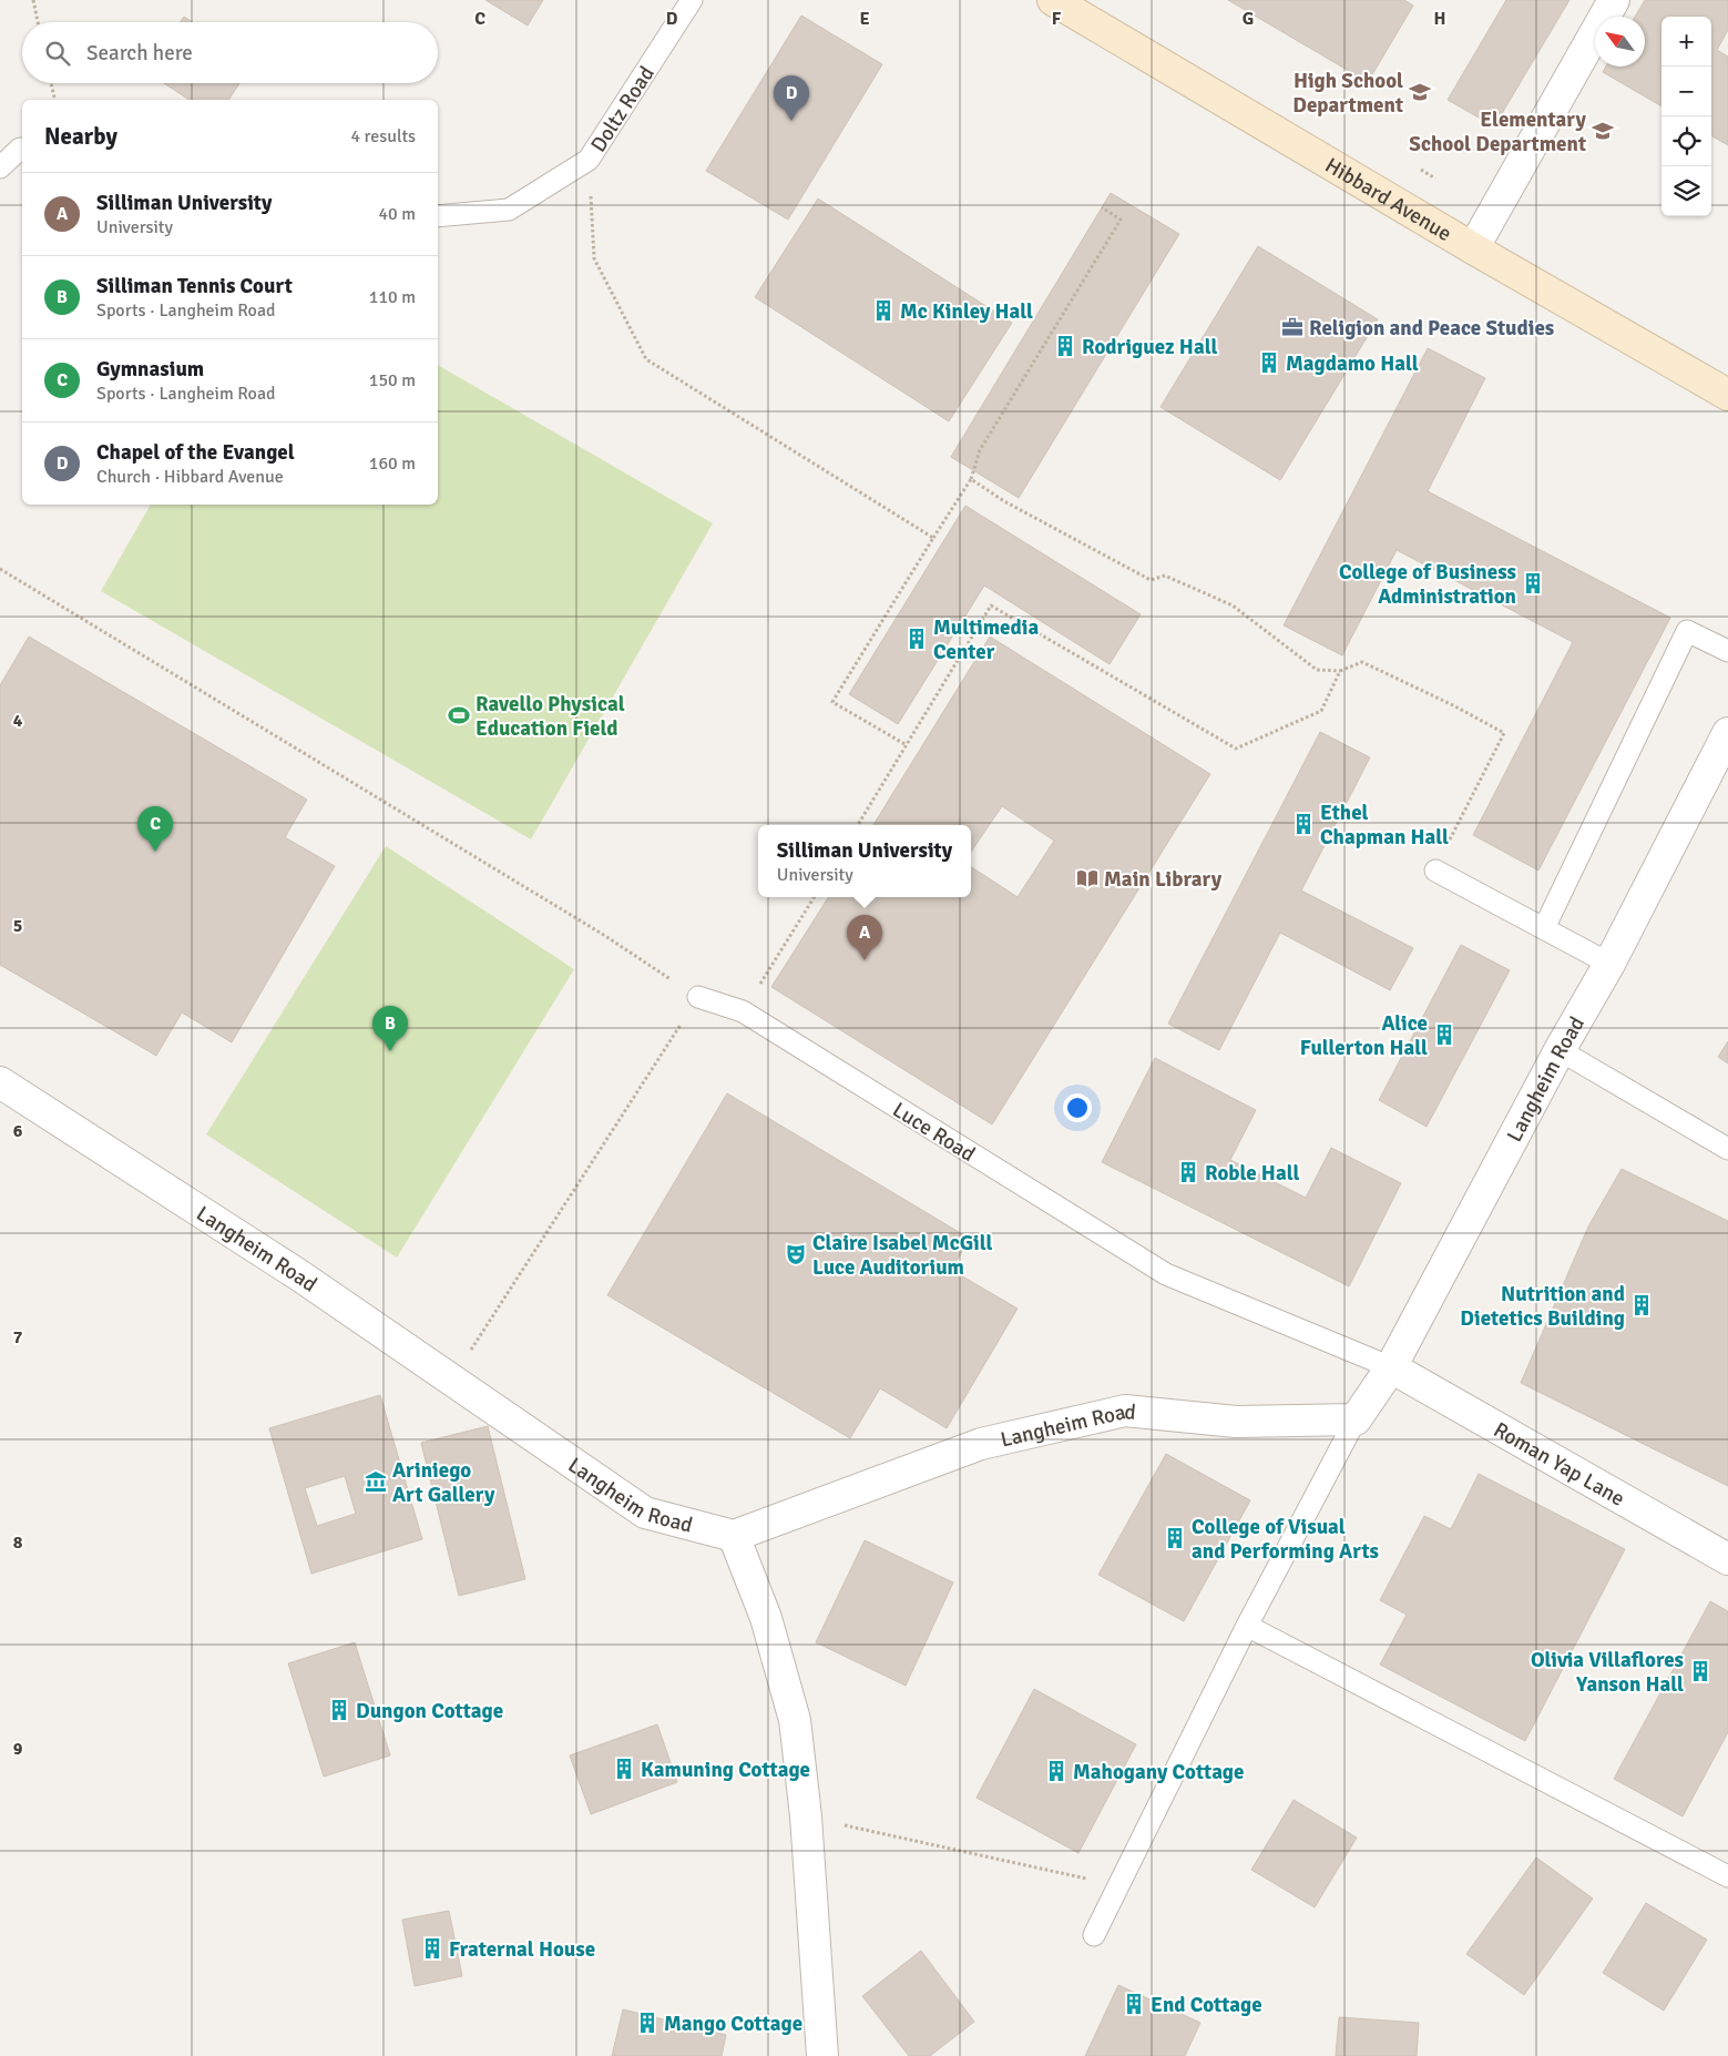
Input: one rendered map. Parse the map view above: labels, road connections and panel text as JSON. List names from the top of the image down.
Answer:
{
  "streets": {
    "main road": ["Hibbard Avenue"],
    "street": ["Langheim Road", "Roman Yap Lane"],
    "lane": ["Doltz Road", "Luce Road"]
  },
  "crossings": [
    ["Langheim Road", "Luce Road"],
    ["Langheim Road", "Roman Yap Lane"],
    ["Luce Road", "Roman Yap Lane"]
  ],
  "places": {
    "school or university": ["High School Department", "Elementary School Department"],
    "building": [
      "Mc Kinley Hall",
      "Rodriguez Hall",
      "Magdamo Hall",
      "College of Business Administration",
      "Multimedia Center",
      "Ethel Chapman Hall",
      "Alice Fullerton Hall",
      "Roble Hall",
      "Nutrition and Dietetics Building",
      "College of Visual and Performing Arts",
      "Olivia Villaflores Yanson Hall",
      "Dungon Cottage",
      "Kamuning Cottage",
      "Mahogany Cottage",
      "Fraternal House",
      "End Cottage",
      "Mango Cottage"
    ],
    "office": ["Religion and Peace Studies"],
    "sports": ["Ravello Physical Education Field"],
    "library": ["Main Library"],
    "theatre": ["Claire Isabel McGill Luce Auditorium"],
    "museum": ["Ariniego Art Gallery"]
  },
  "north": "top left",
  "page": {
    "map_buttons": ["+", "−"],
    "search": "Search here",
    "pins": [
      "D",
      "C",
      "A",
      "B"
    ],
    "heading": ["Nearby", "4 results"],
    "list": [
      {
        "mark": "A",
        "name": "Silliman University",
        "note": "University",
        "value": "40 m"
      },
      {
        "mark": "B",
        "name": "Silliman Tennis Court",
        "note": "Sports · Langheim Road",
        "value": "110 m"
      },
      {
        "mark": "C",
        "name": "Gymnasium",
        "note": "Sports · Langheim Road",
        "value": "150 m"
      },
      {
        "mark": "D",
        "name": "Chapel of the Evangel",
        "note": "Church · Hibbard Avenue",
        "value": "160 m"
      }
    ],
    "popup": ["Silliman University", "University"]
  },
  "grid": {
    "columns": [
      "C",
      "D",
      "E",
      "F",
      "G",
      "H"
    ],
    "rows": [
      "4",
      "5",
      "6",
      "7",
      "8",
      "9"
    ]
  }
}
